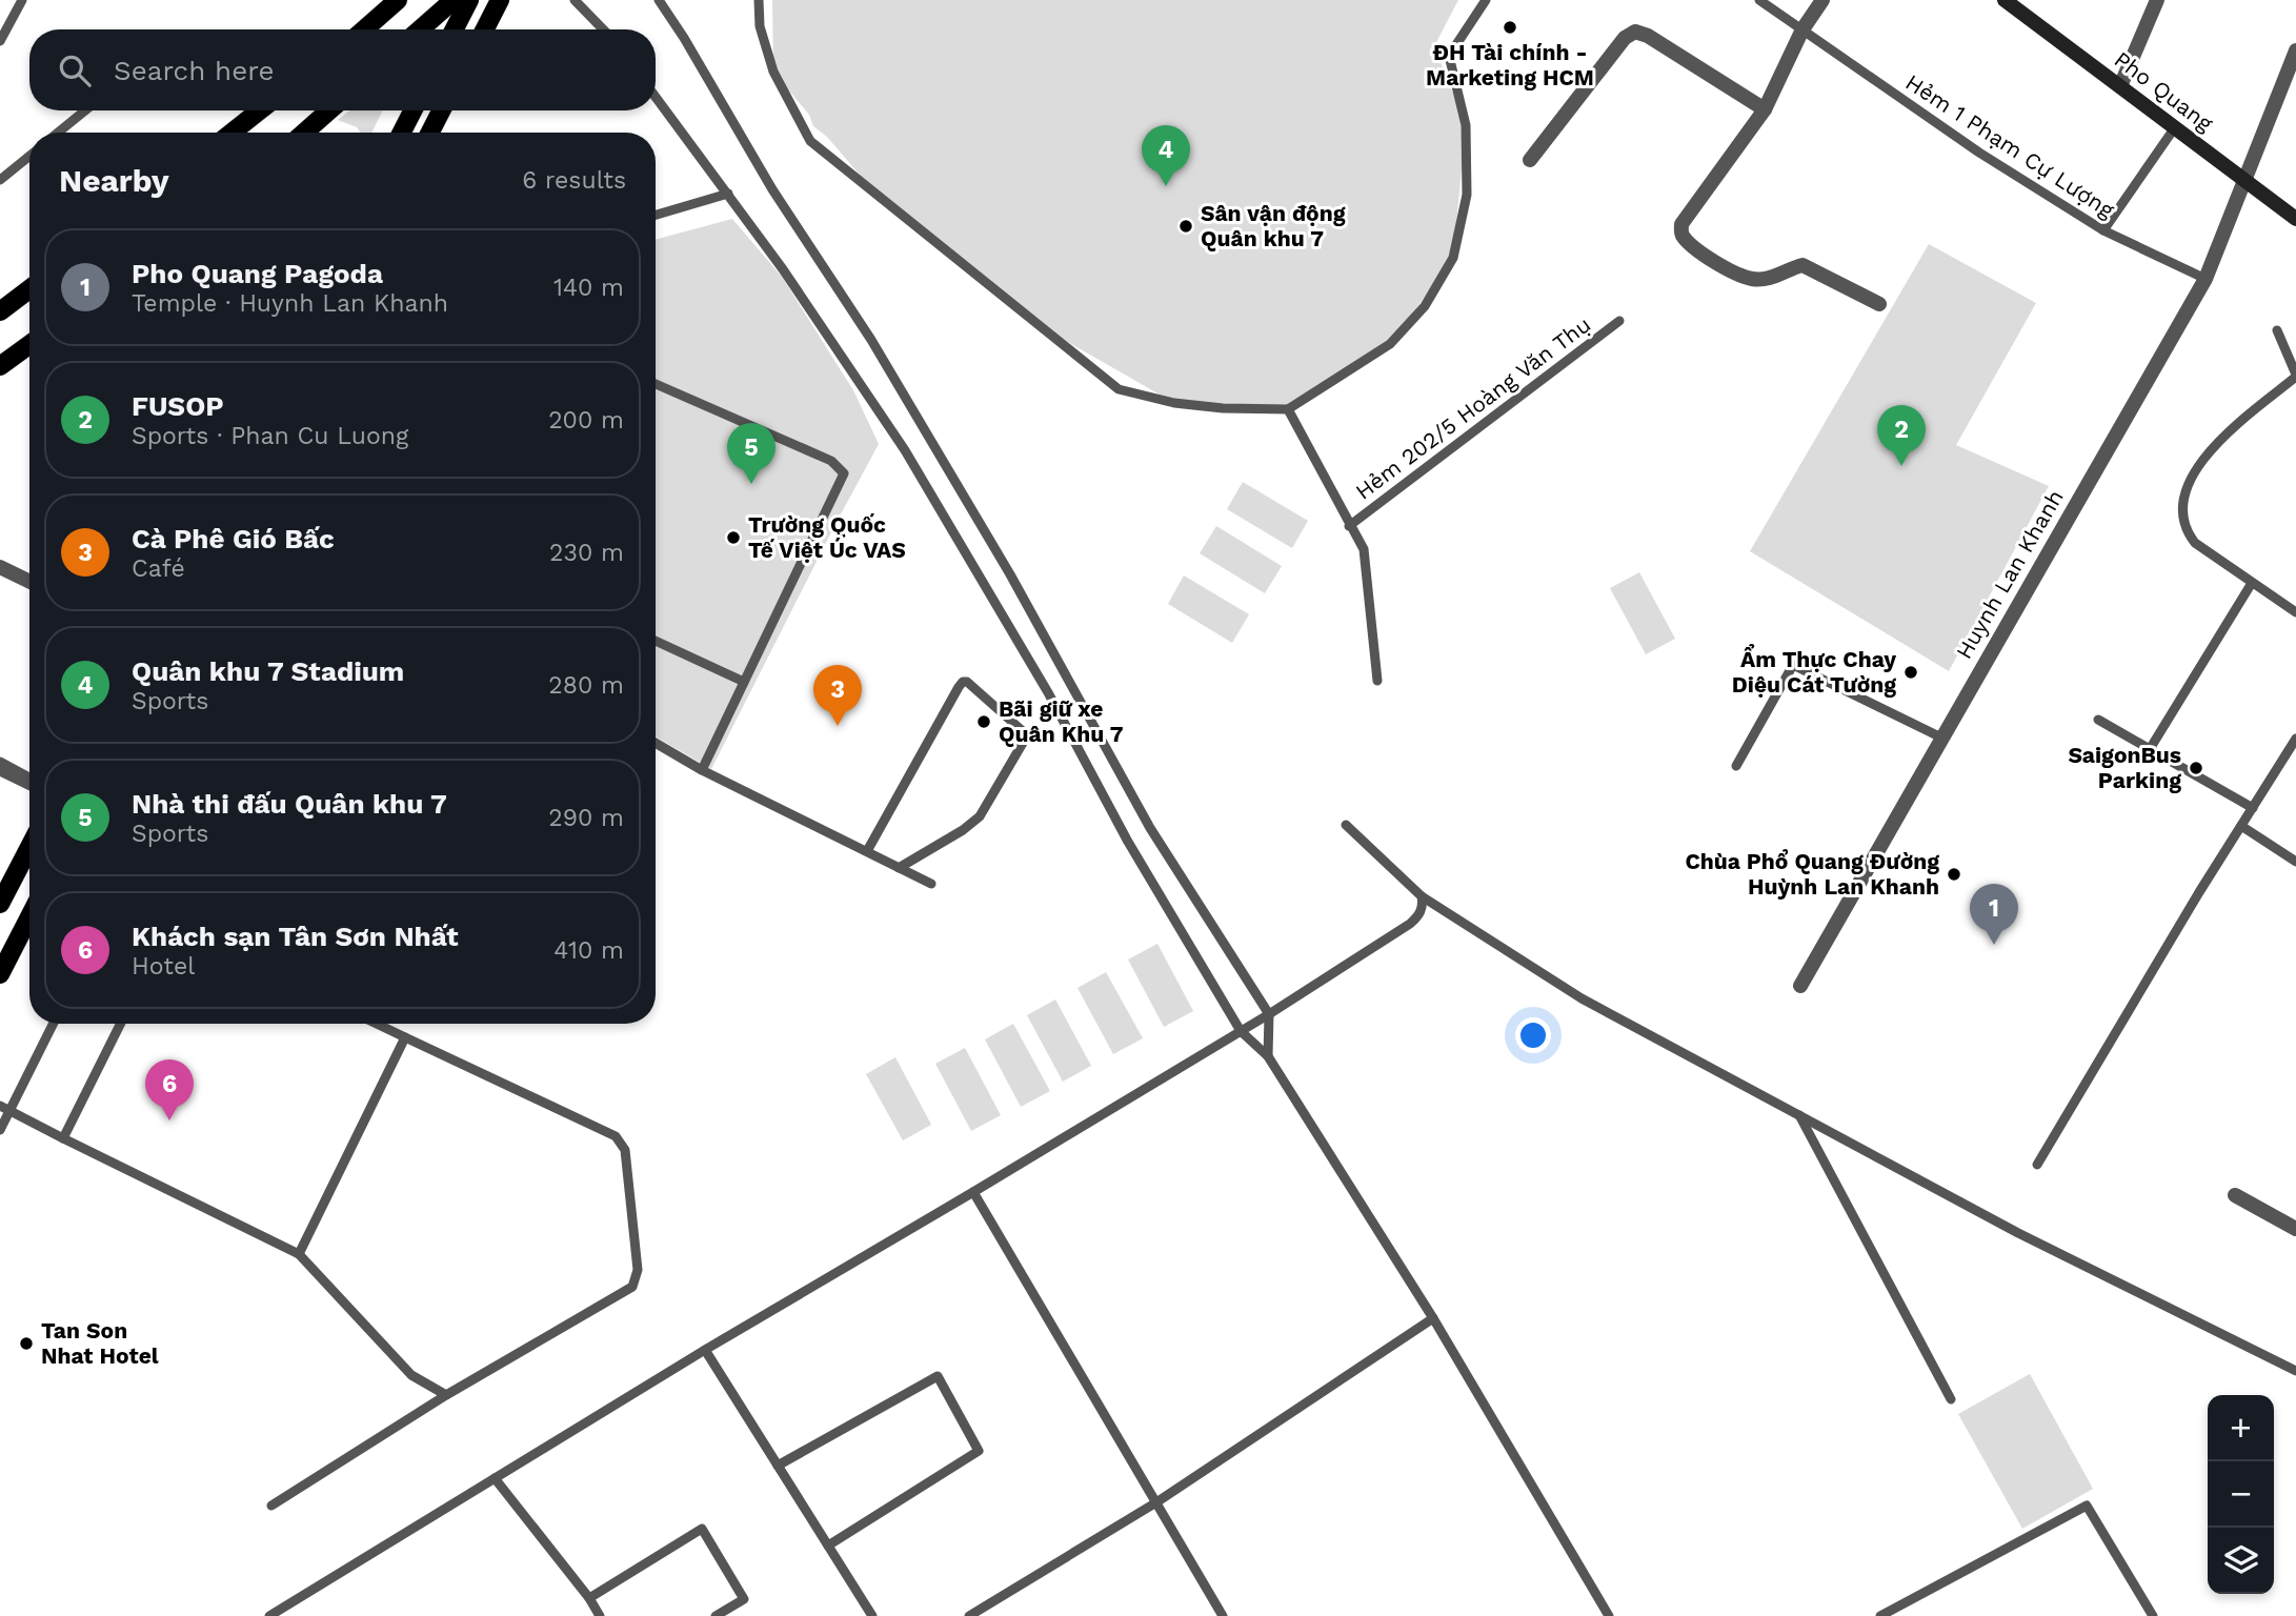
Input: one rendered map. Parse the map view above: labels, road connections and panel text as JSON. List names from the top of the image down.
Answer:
{
  "streets": {
    "main road": ["Pho Quang"],
    "street": ["Huynh Lan Khanh"],
    "lane": ["Hẻm 1 Phạm Cự Lượng", "Hẻm 202/5 Hoàng Văn Thụ"]
  },
  "crossings": [
    ["Pho Quang", "Huynh Lan Khanh"],
    ["Hẻm 1 Phạm Cự Lượng", "Huynh Lan Khanh"]
  ],
  "places": [
    "ĐH Tài chính - Marketing HCM",
    "Sân vận động Quân khu 7",
    "Trường Quốc Tế Việt Úc VAS",
    "Ẩm Thực Chay Diệu Cát Tường",
    "Bãi giữ xe Quân Khu 7",
    "SaigonBus Parking",
    "Chùa Phổ Quang Đường Huỳnh Lan Khanh",
    "Tan Son Nhat Hotel"
  ],
  "page": {
    "search": "Search here",
    "pins": [
      "4",
      "2",
      "5",
      "3",
      "1",
      "6"
    ],
    "heading": ["Nearby", "6 results"],
    "list": [
      {
        "mark": "1",
        "name": "Pho Quang Pagoda",
        "note": "Temple · Huynh Lan Khanh",
        "value": "140 m"
      },
      {
        "mark": "2",
        "name": "FUSOP",
        "note": "Sports · Phan Cu Luong",
        "value": "200 m"
      },
      {
        "mark": "3",
        "name": "Cà Phê Gió Bấc",
        "note": "Café",
        "value": "230 m"
      },
      {
        "mark": "4",
        "name": "Quân khu 7 Stadium",
        "note": "Sports",
        "value": "280 m"
      },
      {
        "mark": "5",
        "name": "Nhà thi đấu Quân khu 7",
        "note": "Sports",
        "value": "290 m"
      },
      {
        "mark": "6",
        "name": "Khách sạn Tân Sơn Nhất",
        "note": "Hotel",
        "value": "410 m"
      }
    ],
    "map_buttons": ["+", "−"]
  }
}
